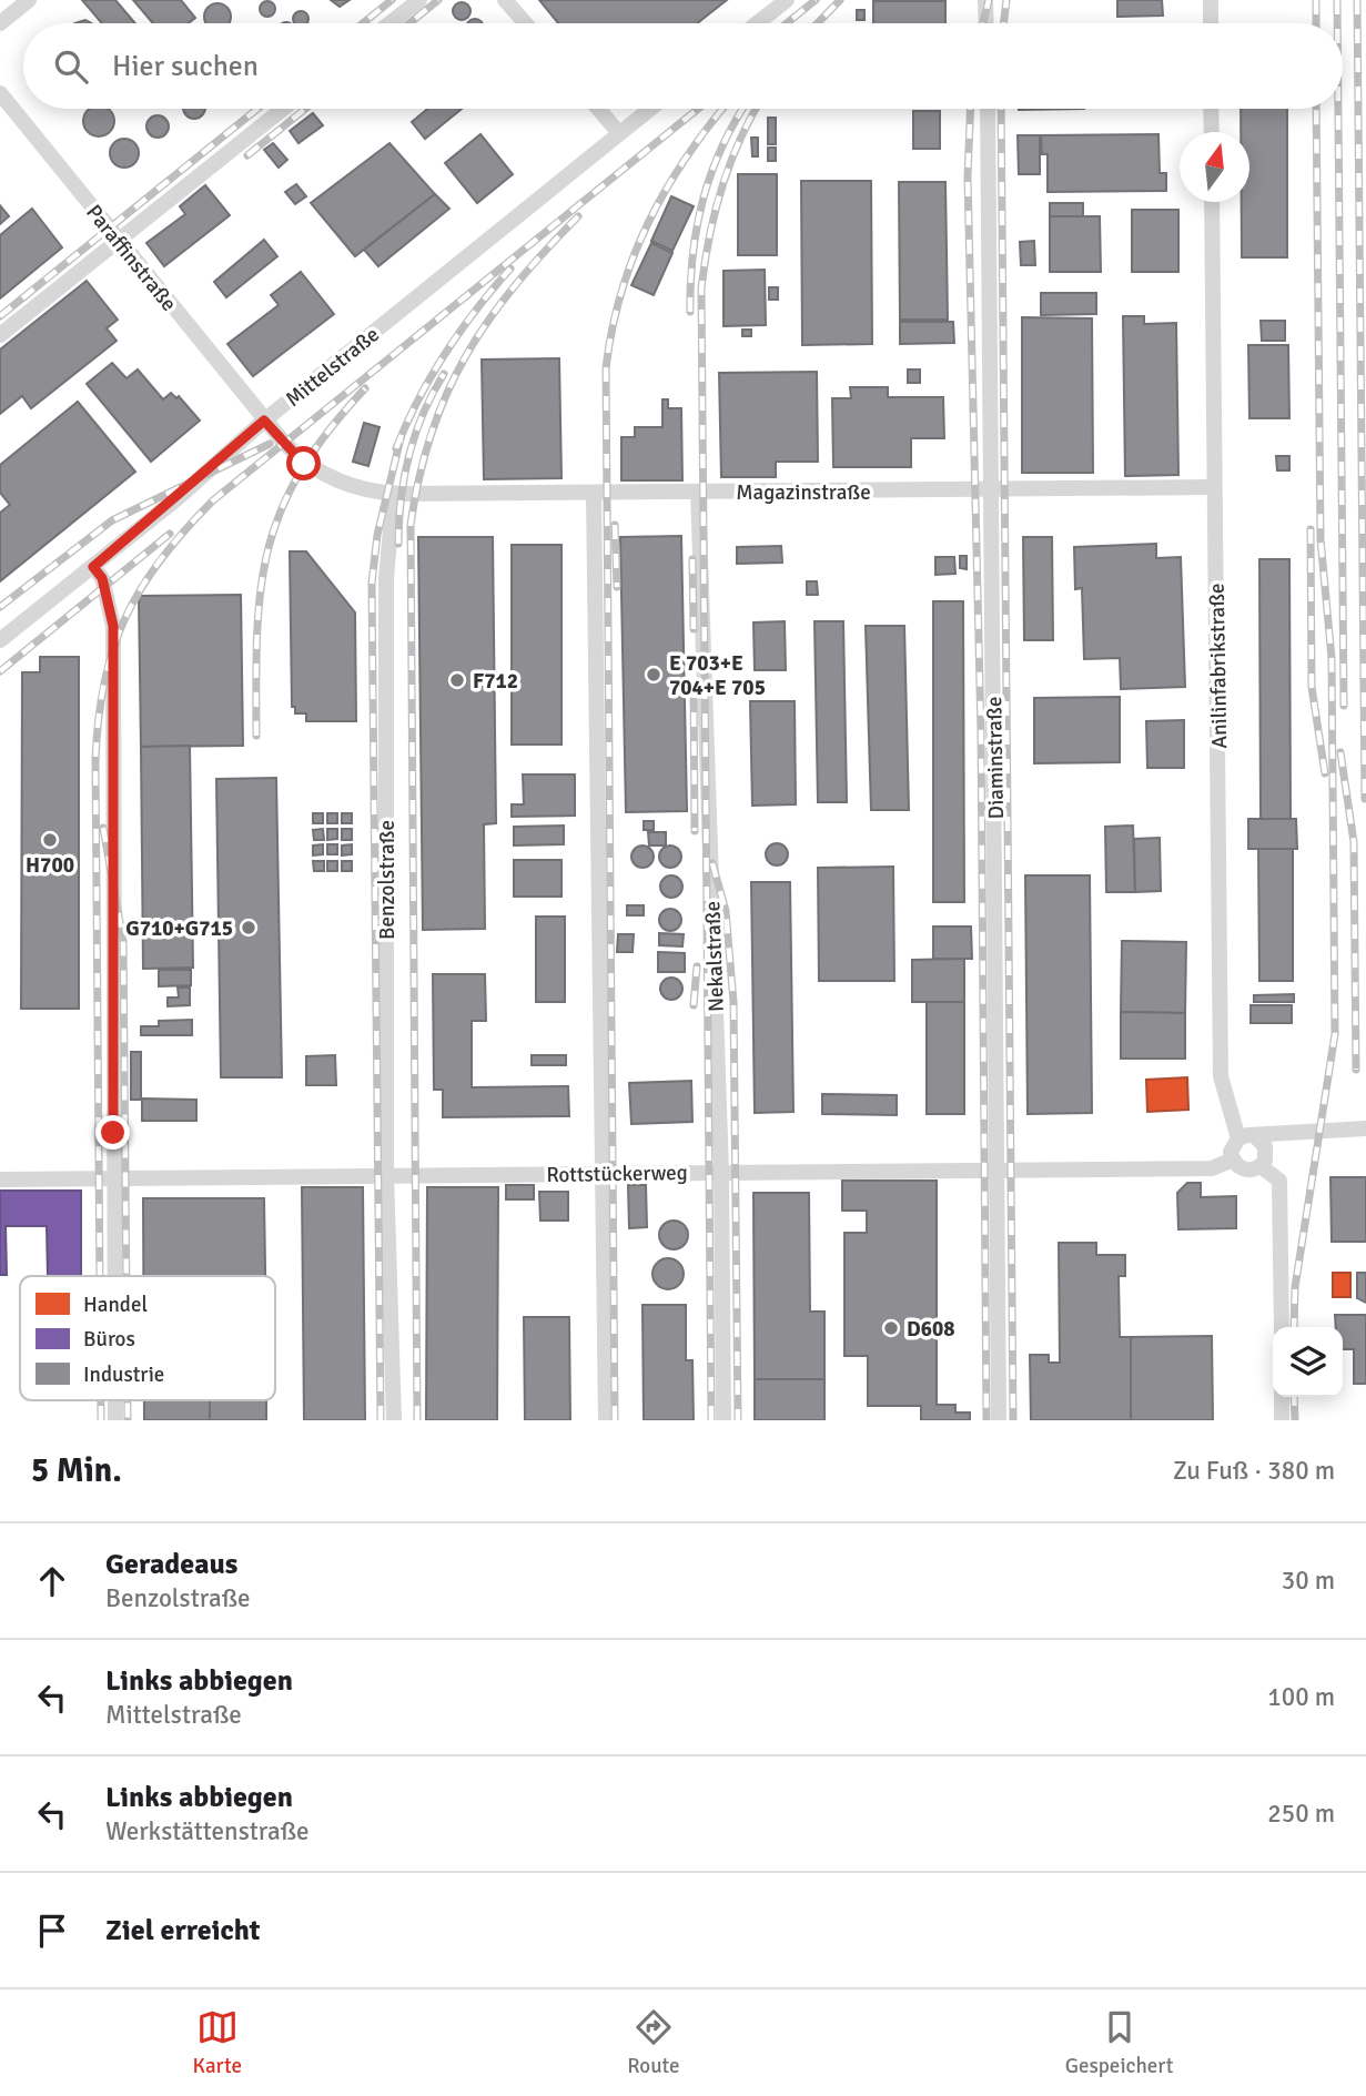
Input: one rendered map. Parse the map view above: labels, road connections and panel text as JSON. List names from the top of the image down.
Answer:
{
  "streets": {
    "street": [
      "Paraffinstraße",
      "Mittelstraße",
      "Magazinstraße",
      "Anilinfabrikstraße",
      "Diaminstraße",
      "Benzolstraße",
      "Nekalstraße",
      "Rottstückerweg"
    ]
  },
  "crossings": [
    ["Paraffinstraße", "Mittelstraße"],
    ["Magazinstraße", "Anilinfabrikstraße"],
    ["Magazinstraße", "Diaminstraße"],
    ["Magazinstraße", "Benzolstraße"],
    ["Magazinstraße", "Nekalstraße"],
    ["Anilinfabrikstraße", "Rottstückerweg"],
    ["Diaminstraße", "Rottstückerweg"],
    ["Benzolstraße", "Rottstückerweg"],
    ["Nekalstraße", "Rottstückerweg"]
  ],
  "places": [
    "E 703+E 704+E 705",
    "F712",
    "H700",
    "G710+G715",
    "D608"
  ],
  "legend": ["Handel", "Büros", "Industrie"],
  "north": "top",
  "page": {
    "search": "Hier suchen",
    "heading": ["5 Min.", "Zu Fuß · 380 m"],
    "list": [
      ["Geradeaus", "Benzolstraße", "30 m"],
      ["Links abbiegen", "Mittelstraße", "100 m"],
      ["Links abbiegen", "Werkstättenstraße", "250 m"],
      "Ziel erreicht"
    ],
    "nav": ["Karte", "Route", "Gespeichert"]
  }
}
